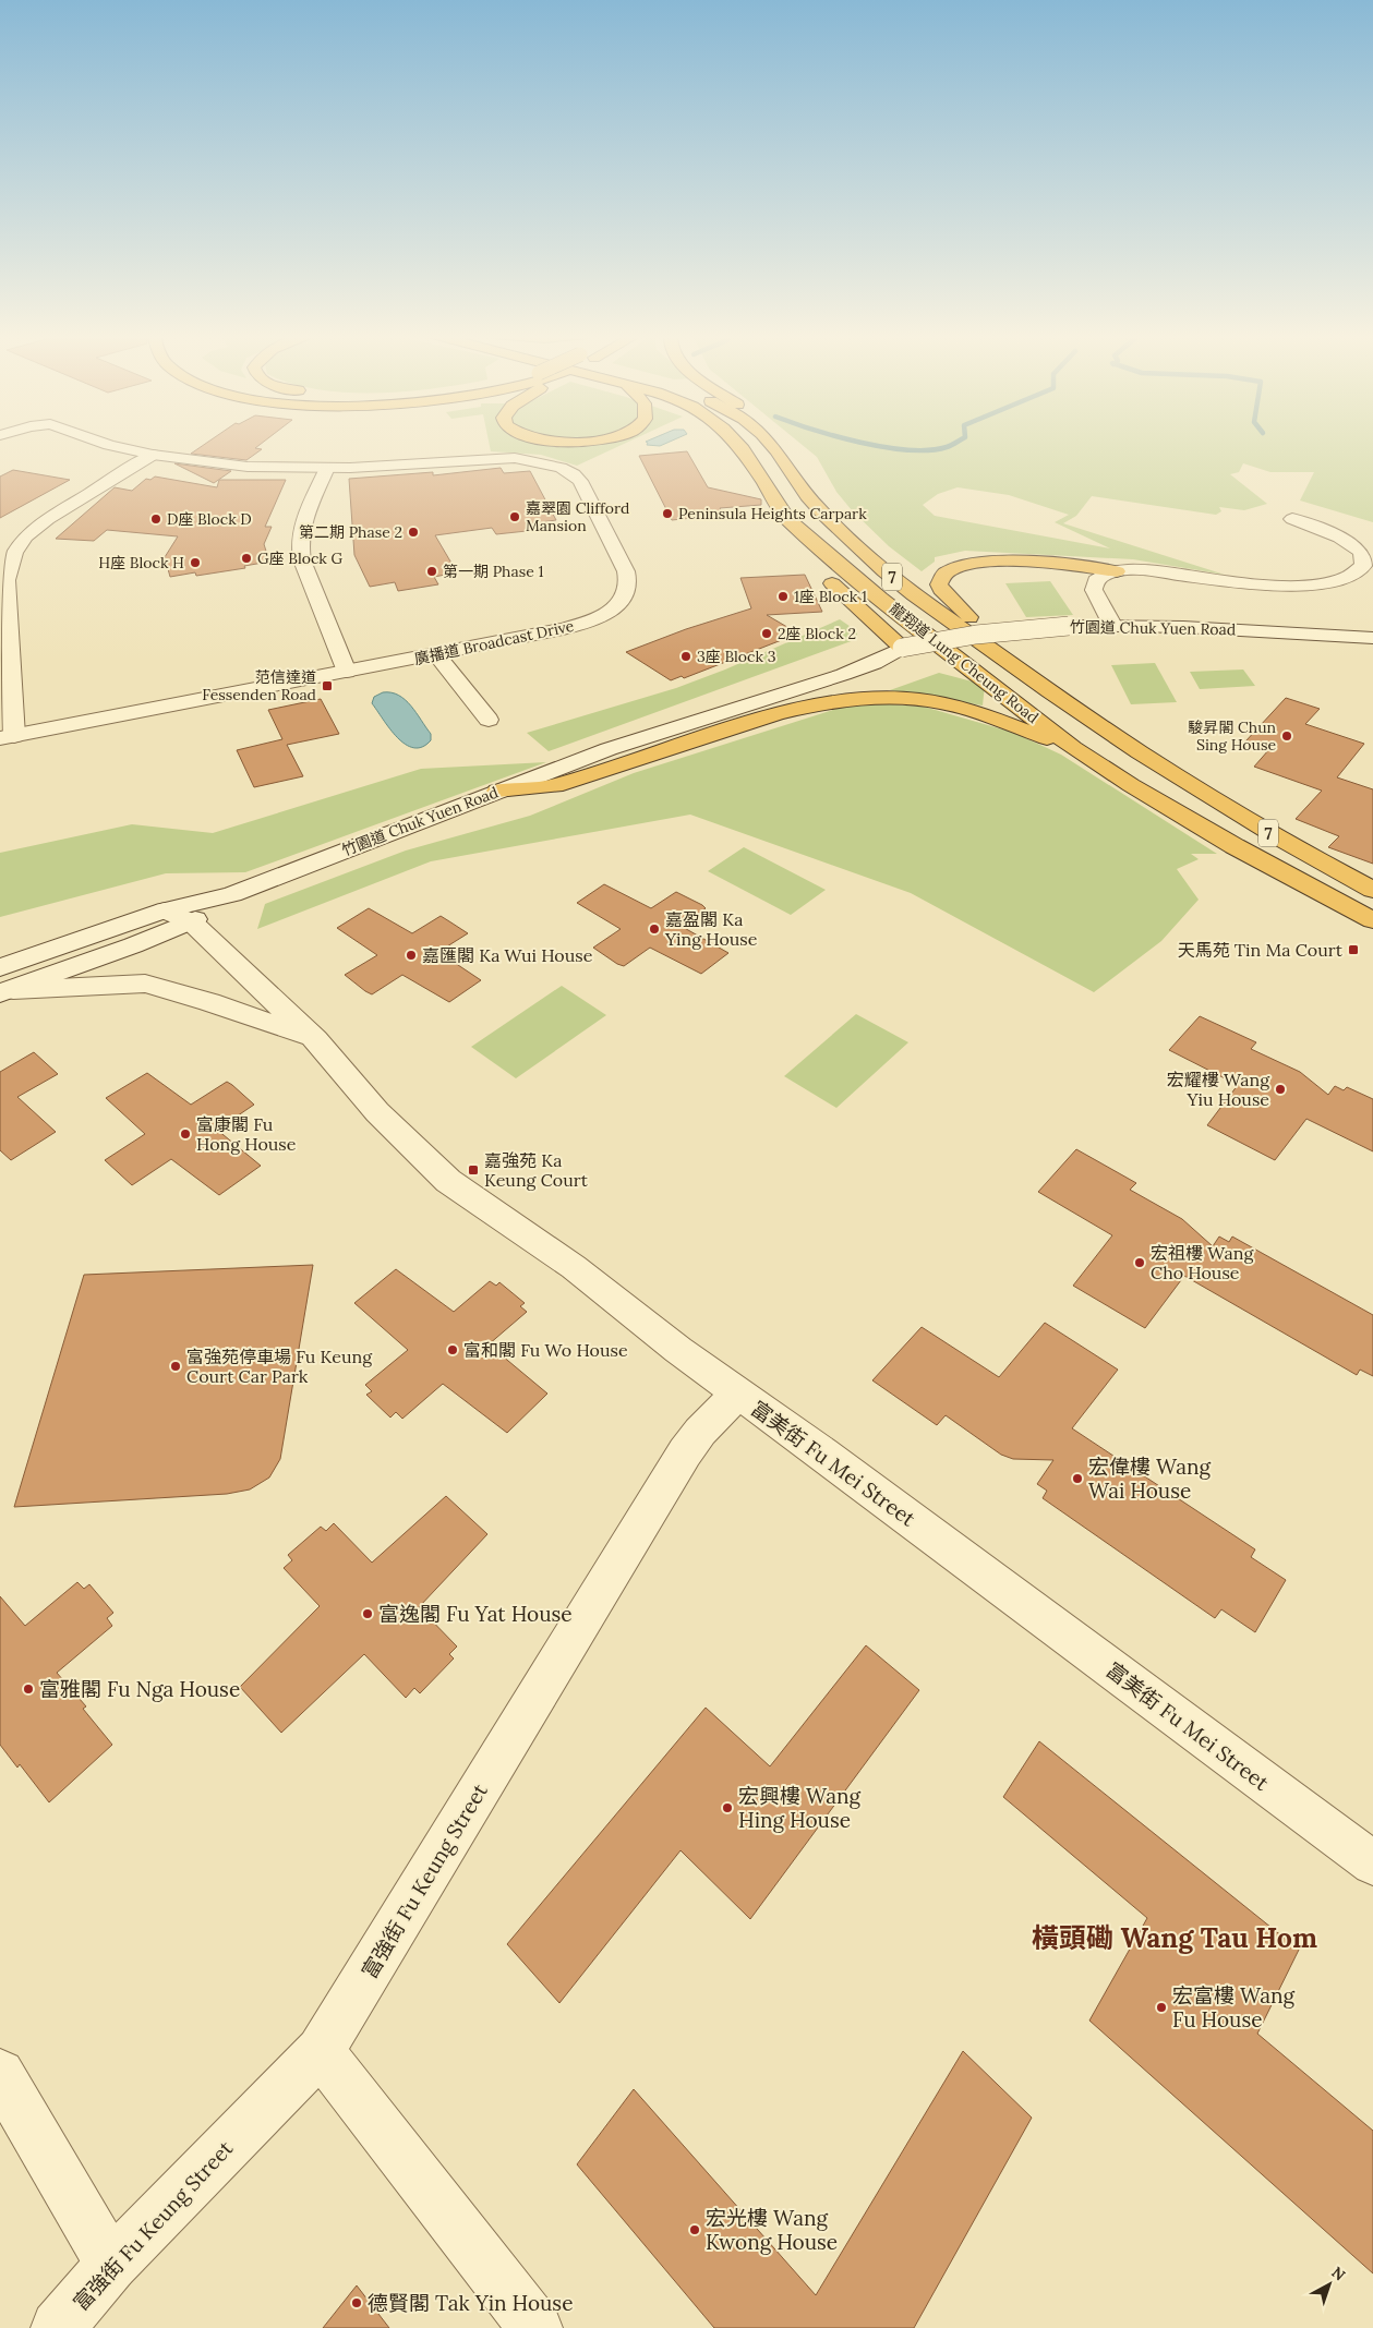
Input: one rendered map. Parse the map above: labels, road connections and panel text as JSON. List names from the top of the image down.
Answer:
{
  "streets": {
    "highway": ["7", "龍翔道 Lung Cheung Road"],
    "street": [
      "竹園道 Chuk Yuen Road",
      "廣播道 Broadcast Drive",
      "富美街 Fu Mei Street",
      "富強街 Fu Keung Street"
    ]
  },
  "crossings": [
    ["竹園道 Chuk Yuen Road", "富美街 Fu Mei Street"],
    ["富美街 Fu Mei Street", "富強街 Fu Keung Street"]
  ],
  "districts": ["橫頭磡 Wang Tau Hom"],
  "places": {
    "other": [
      "Peninsula Heights Carpark",
      "嘉翠園 Clifford Mansion",
      "D座 Block D",
      "第二期 Phase 2",
      "G座 Block G",
      "H座 Block H",
      "第一期 Phase 1",
      "1座 Block 1",
      "2座 Block 2",
      "3座 Block 3",
      "駿昇閣 Chun Sing House",
      "嘉盈閣 Ka Ying House",
      "嘉匯閣 Ka Wui House",
      "宏耀樓 Wang Yiu House",
      "富康閣 Fu Hong House",
      "宏祖樓 Wang Cho House",
      "富和閣 Fu Wo House",
      "富強苑停車場 Fu Keung Court Car Park",
      "宏偉樓 Wang Wai House",
      "富逸閣 Fu Yat House",
      "富雅閣 Fu Nga House",
      "宏興樓 Wang Hing House",
      "宏富樓 Wang Fu House",
      "宏光樓 Wang Kwong House",
      "德賢閣 Tak Yin House"
    ],
    "transit": ["范信達道 Fessenden Road", "天馬苑 Tin Ma Court", "嘉強苑 Ka Keung Court"]
  },
  "north": "top right"
}
